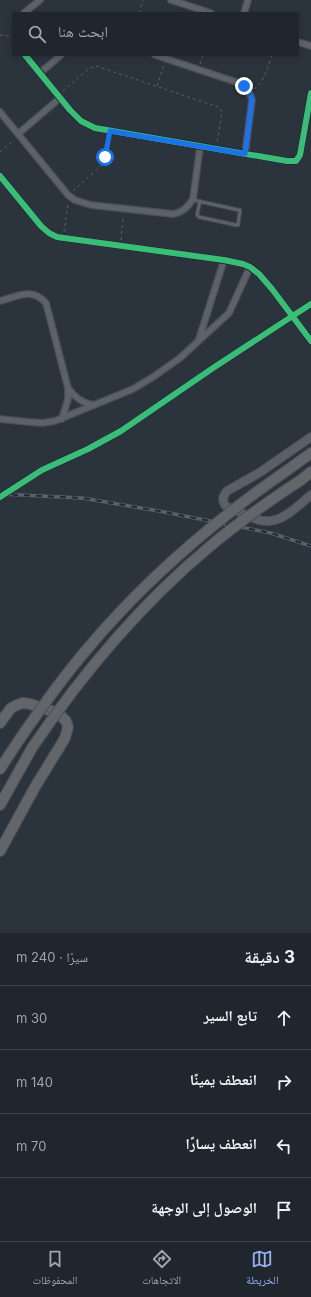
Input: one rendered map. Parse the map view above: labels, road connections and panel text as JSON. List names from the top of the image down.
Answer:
{
  "page": {
    "search": "ابحث هنا",
    "heading": ["3 دقيقة", "سيرًا · 240 m"],
    "list": [
      ["تابع السير", "30 m"],
      ["انعطف يمينًا", "140 m"],
      ["انعطف يسارًا", "70 m"],
      "الوصول إلى الوجهة"
    ],
    "nav": ["الخريطة", "الاتجاهات", "المحفوظات"]
  }
}
